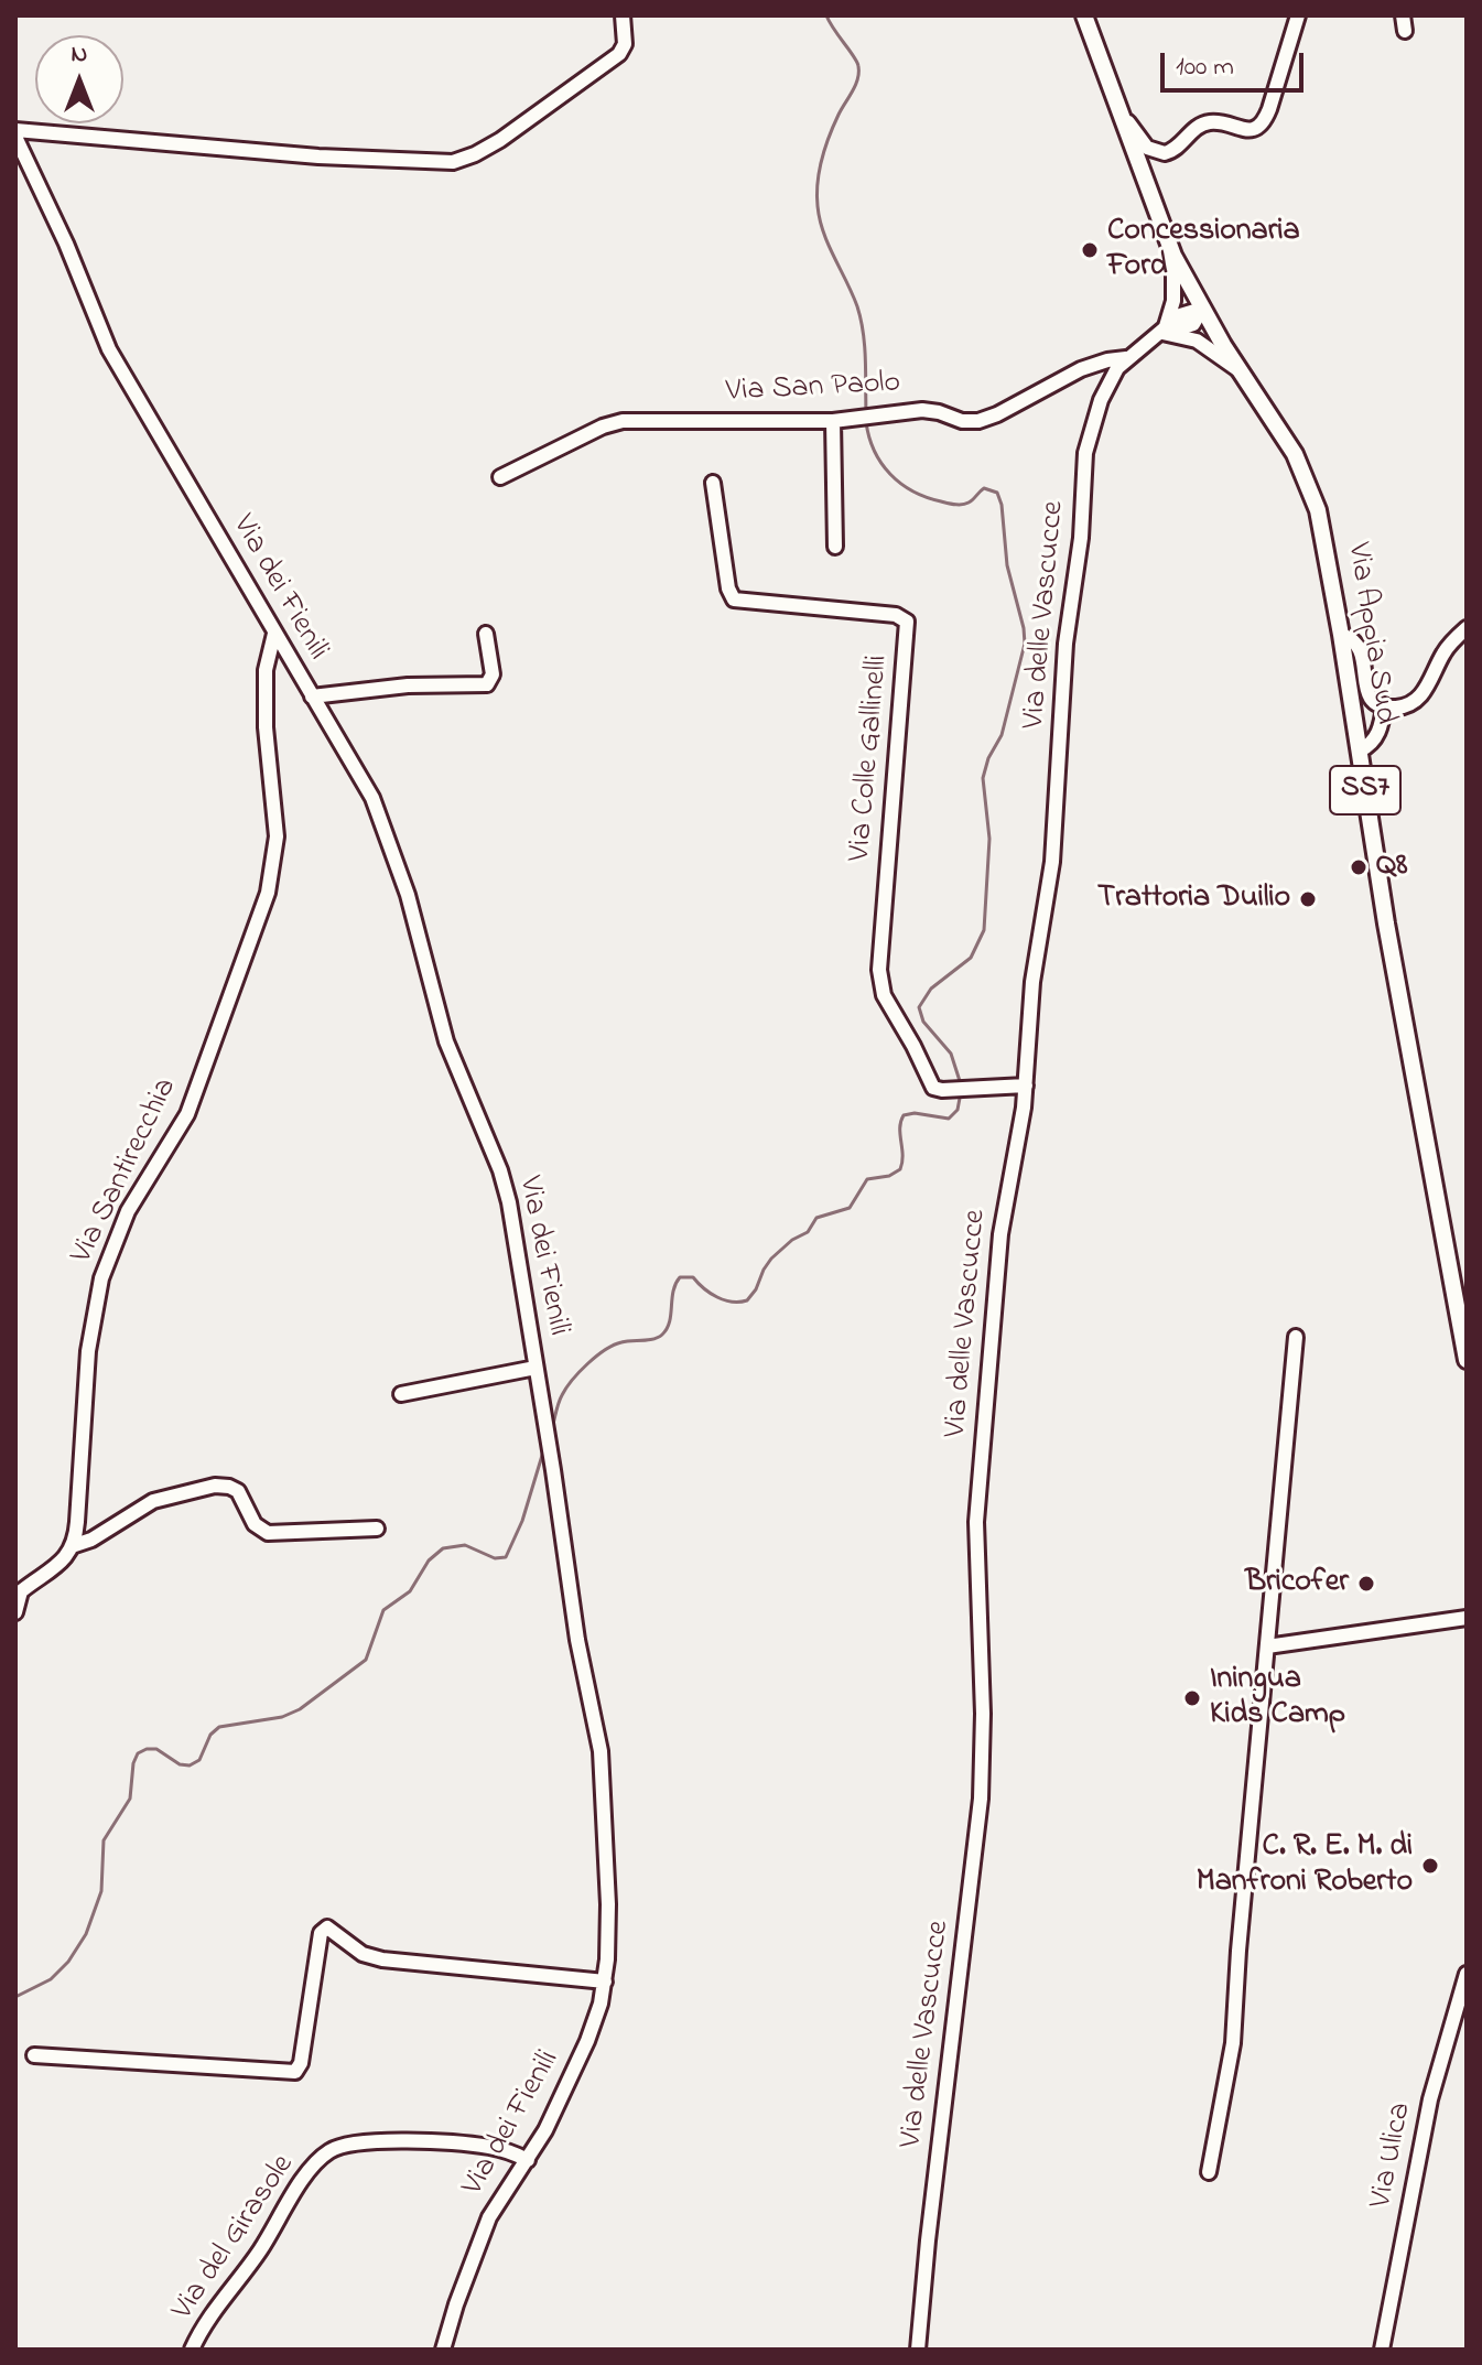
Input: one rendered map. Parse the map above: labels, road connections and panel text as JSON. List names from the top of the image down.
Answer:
{
  "streets": {
    "main road": ["Via Appia Sud", "SS7"],
    "street": [
      "Via San Paolo",
      "Via dei Fienili",
      "Via delle Vascucce",
      "Via Colle Gallinelli",
      "Via Santirecchia",
      "Via Ulica",
      "Via del Girasole"
    ]
  },
  "crossings": [
    ["Via San Paolo", "Via delle Vascucce"],
    ["Via dei Fienili", "Via Santirecchia"],
    ["Via dei Fienili", "Via del Girasole"],
    ["Via delle Vascucce", "Via Appia Sud"],
    ["Via delle Vascucce", "Via Colle Gallinelli"]
  ],
  "places": [
    "Concessionaria Ford",
    "Q8",
    "Trattoria Duilio",
    "Bricofer",
    "Iningua Kids Camp",
    "C. R. E. M. di Manfroni Roberto"
  ],
  "scale_bar": "100 m",
  "north": "top"
}
